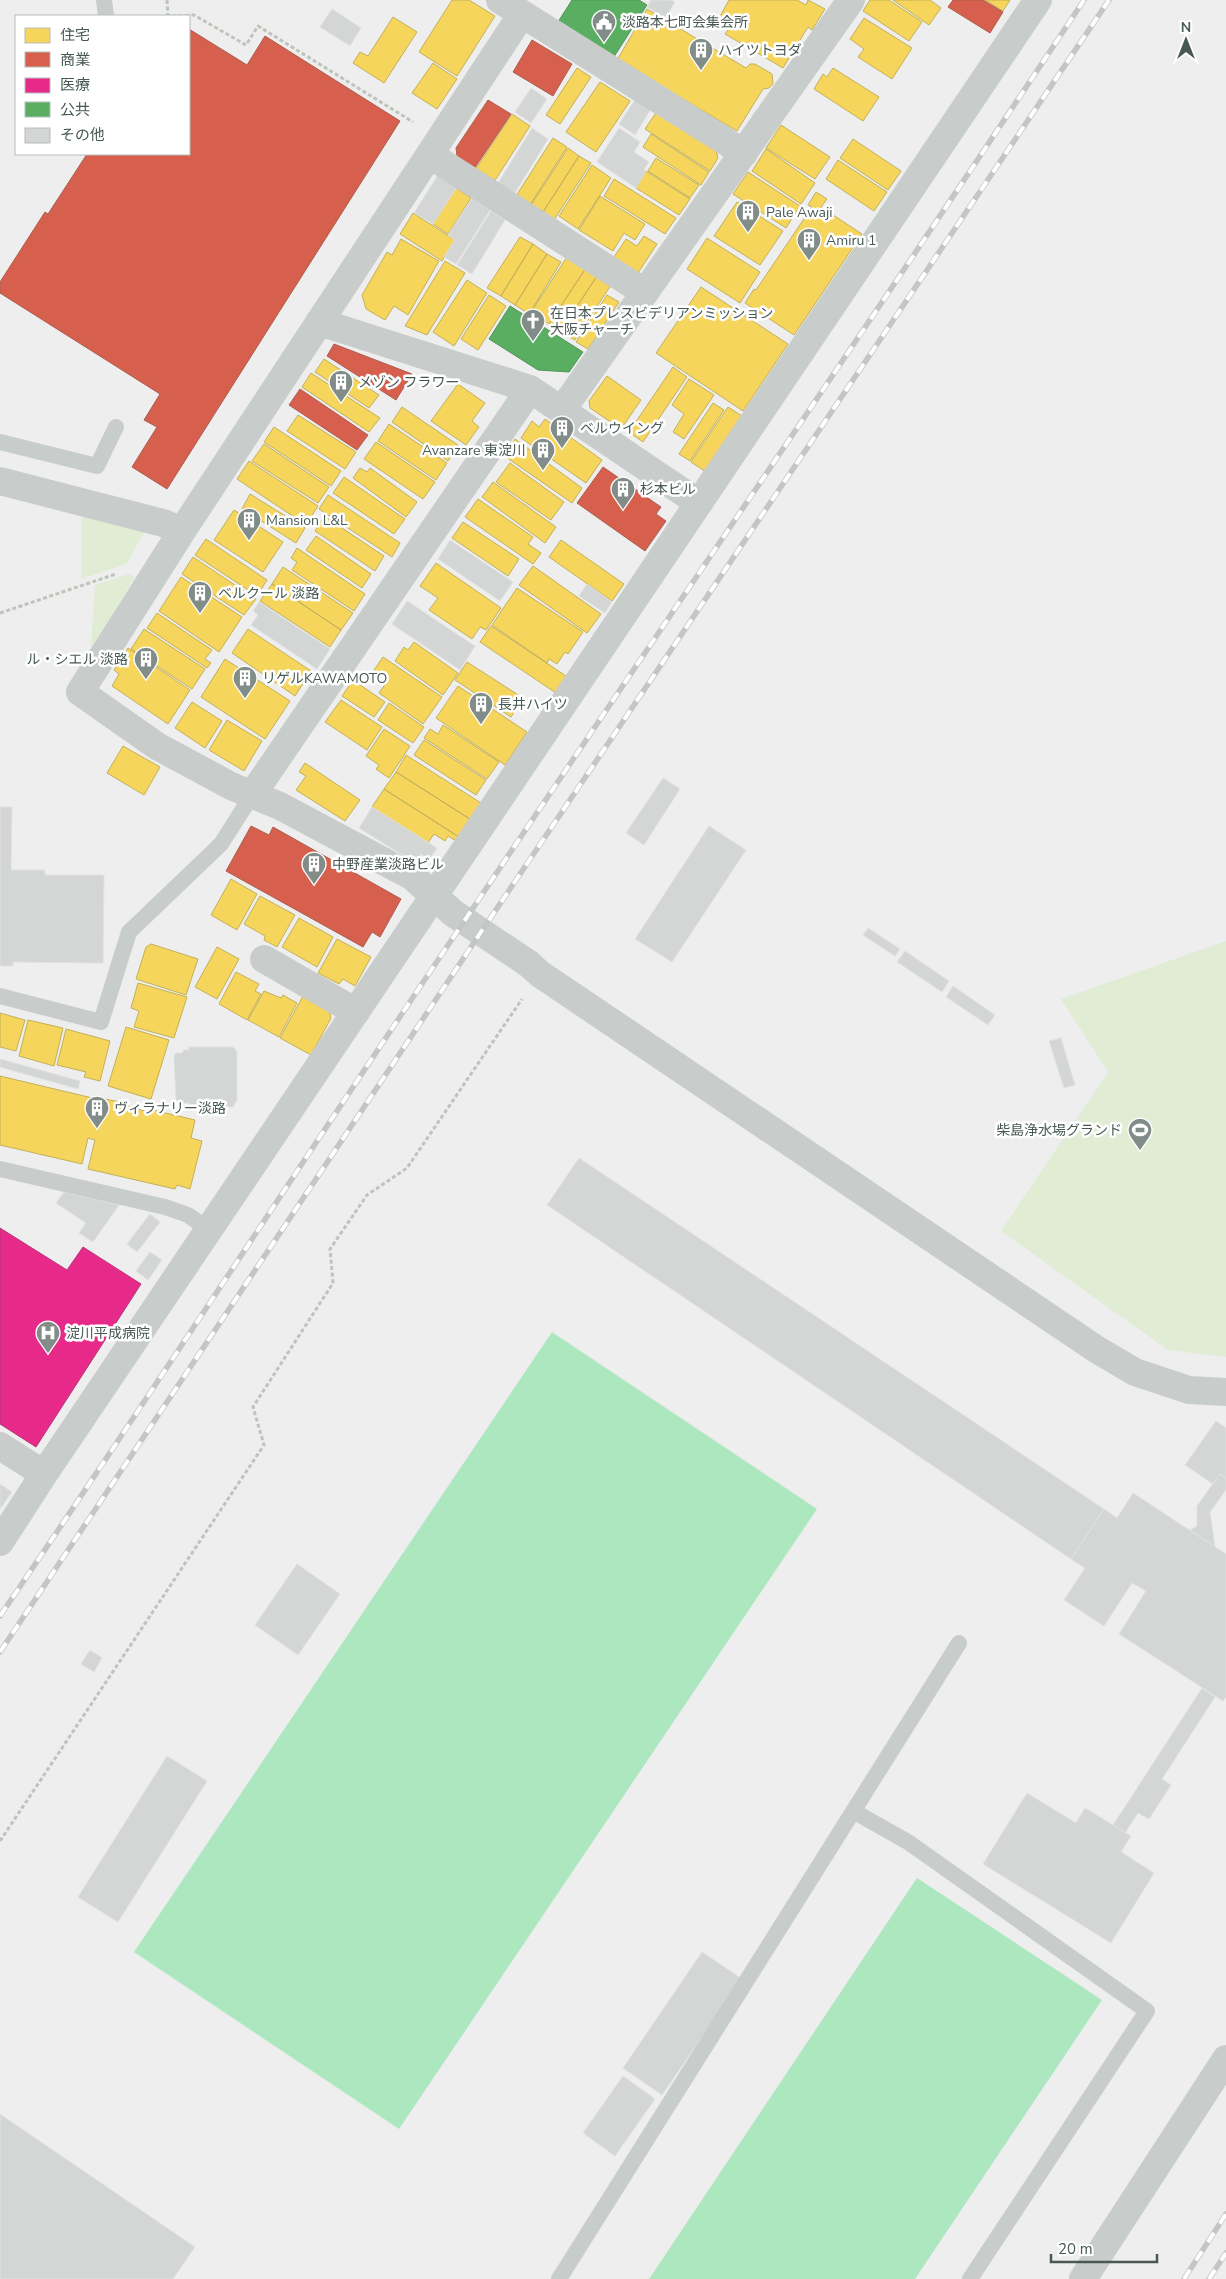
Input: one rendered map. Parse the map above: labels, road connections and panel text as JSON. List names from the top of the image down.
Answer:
{
  "places": {
    "public building": ["淡路本七町会集会所"],
    "building": [
      "ハイツトヨダ",
      "Pale Awaji",
      "Amiru 1",
      "メゾン フラワー",
      "ベルウイング",
      "Avanzare 東淀川",
      "杉本ビル",
      "Mansion L&L",
      "ベルクール 淡路",
      "ル・シエル 淡路",
      "リゲルKAWAMOTO",
      "長井ハイツ",
      "中野産業淡路ビル",
      "ヴィラナリー淡路"
    ],
    "church": ["在日本プレスビデリアンミッション 大阪チャーチ"],
    "sports": ["柴島浄水場グランド"],
    "hospital": ["淀川平成病院"]
  },
  "legend": [
    "住宅",
    "商業",
    "医療",
    "公共",
    "その他"
  ],
  "scale_bar": "20 m",
  "north": "top"
}
